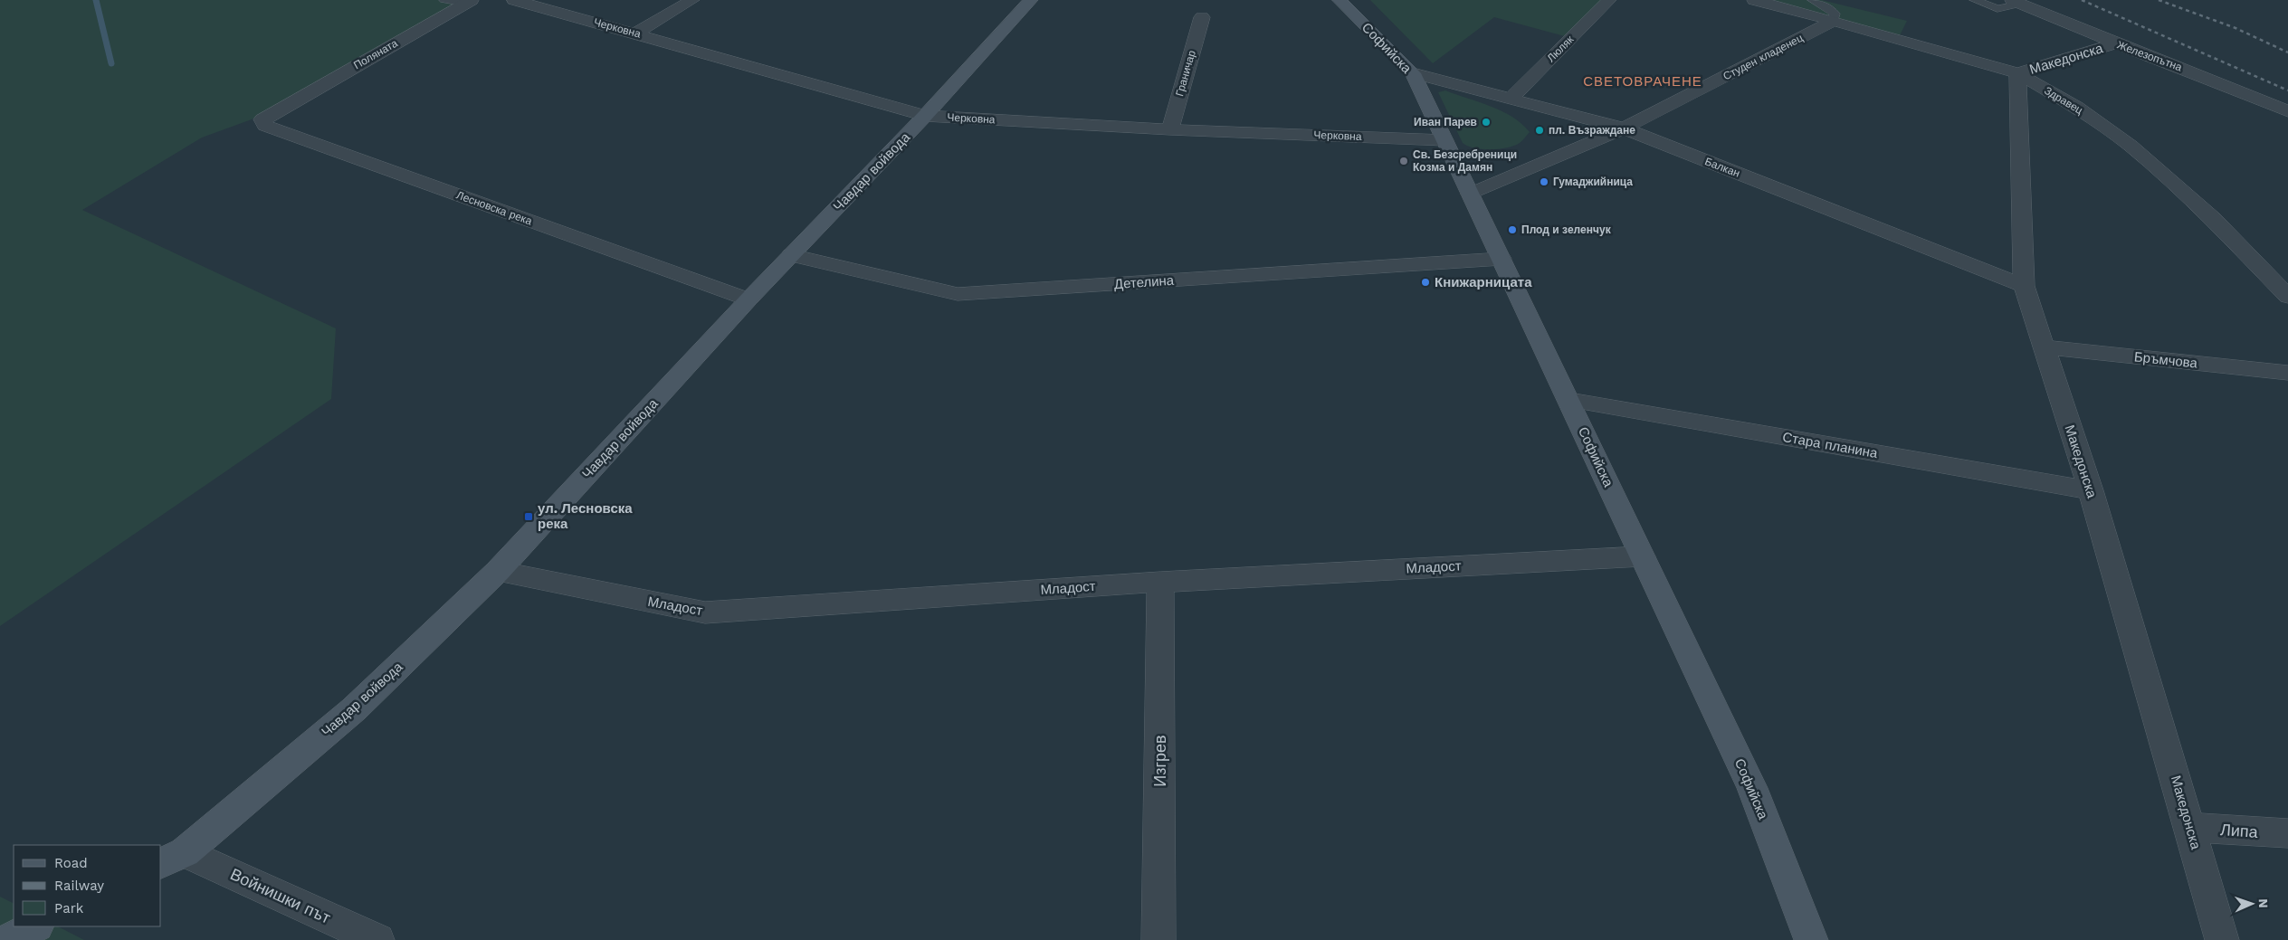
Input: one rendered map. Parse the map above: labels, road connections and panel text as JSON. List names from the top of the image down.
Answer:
{
  "streets": {
    "street": [
      "Черковна",
      "Софийска",
      "Люляк",
      "Поляната",
      "Железопътна",
      "Студен кладенец",
      "Македонска",
      "Граничар",
      "Здравец",
      "Балкан",
      "Чавдар войвода",
      "Лесновска река",
      "Детелина",
      "Бръмчова",
      "Стара планина",
      "Младост",
      "Изгрев",
      "Липа",
      "Войнишки път"
    ]
  },
  "crossings": [
    ["Черковна", "Софийска"],
    ["Черковна", "Граничар"],
    ["Черковна", "Чавдар войвода"],
    ["Софийска", "Студен кладенец"],
    ["Софийска", "Балкан"],
    ["Софийска", "Детелина"],
    ["Софийска", "Стара планина"],
    ["Софийска", "Младост"],
    ["Люляк", "Балкан"],
    ["Поляната", "Лесновска река"],
    ["Железопътна", "Македонска"],
    ["Студен кладенец", "Здравец"],
    ["Студен кладенец", "Балкан"],
    ["Македонска", "Здравец"],
    ["Македонска", "Балкан"],
    ["Македонска", "Бръмчова"],
    ["Македонска", "Стара планина"],
    ["Македонска", "Липа"],
    ["Чавдар войвода", "Лесновска река"],
    ["Чавдар войвода", "Детелина"],
    ["Чавдар войвода", "Младост"],
    ["Чавдар войвода", "Войнишки път"],
    ["Младост", "Изгрев"]
  ],
  "districts": ["СВЕТОВРАЧЕНЕ"],
  "places": {
    "other": [
      "Иван Парев",
      "пл. Възраждане",
      "Св. Безсребреници Козма и Дамян",
      "Гумаджийница",
      "Плод и зеленчук",
      "Книжарницата"
    ],
    "transit": ["ул. Лесновска река"]
  },
  "legend": ["Road", "Railway", "Park"],
  "north": "right"
}
